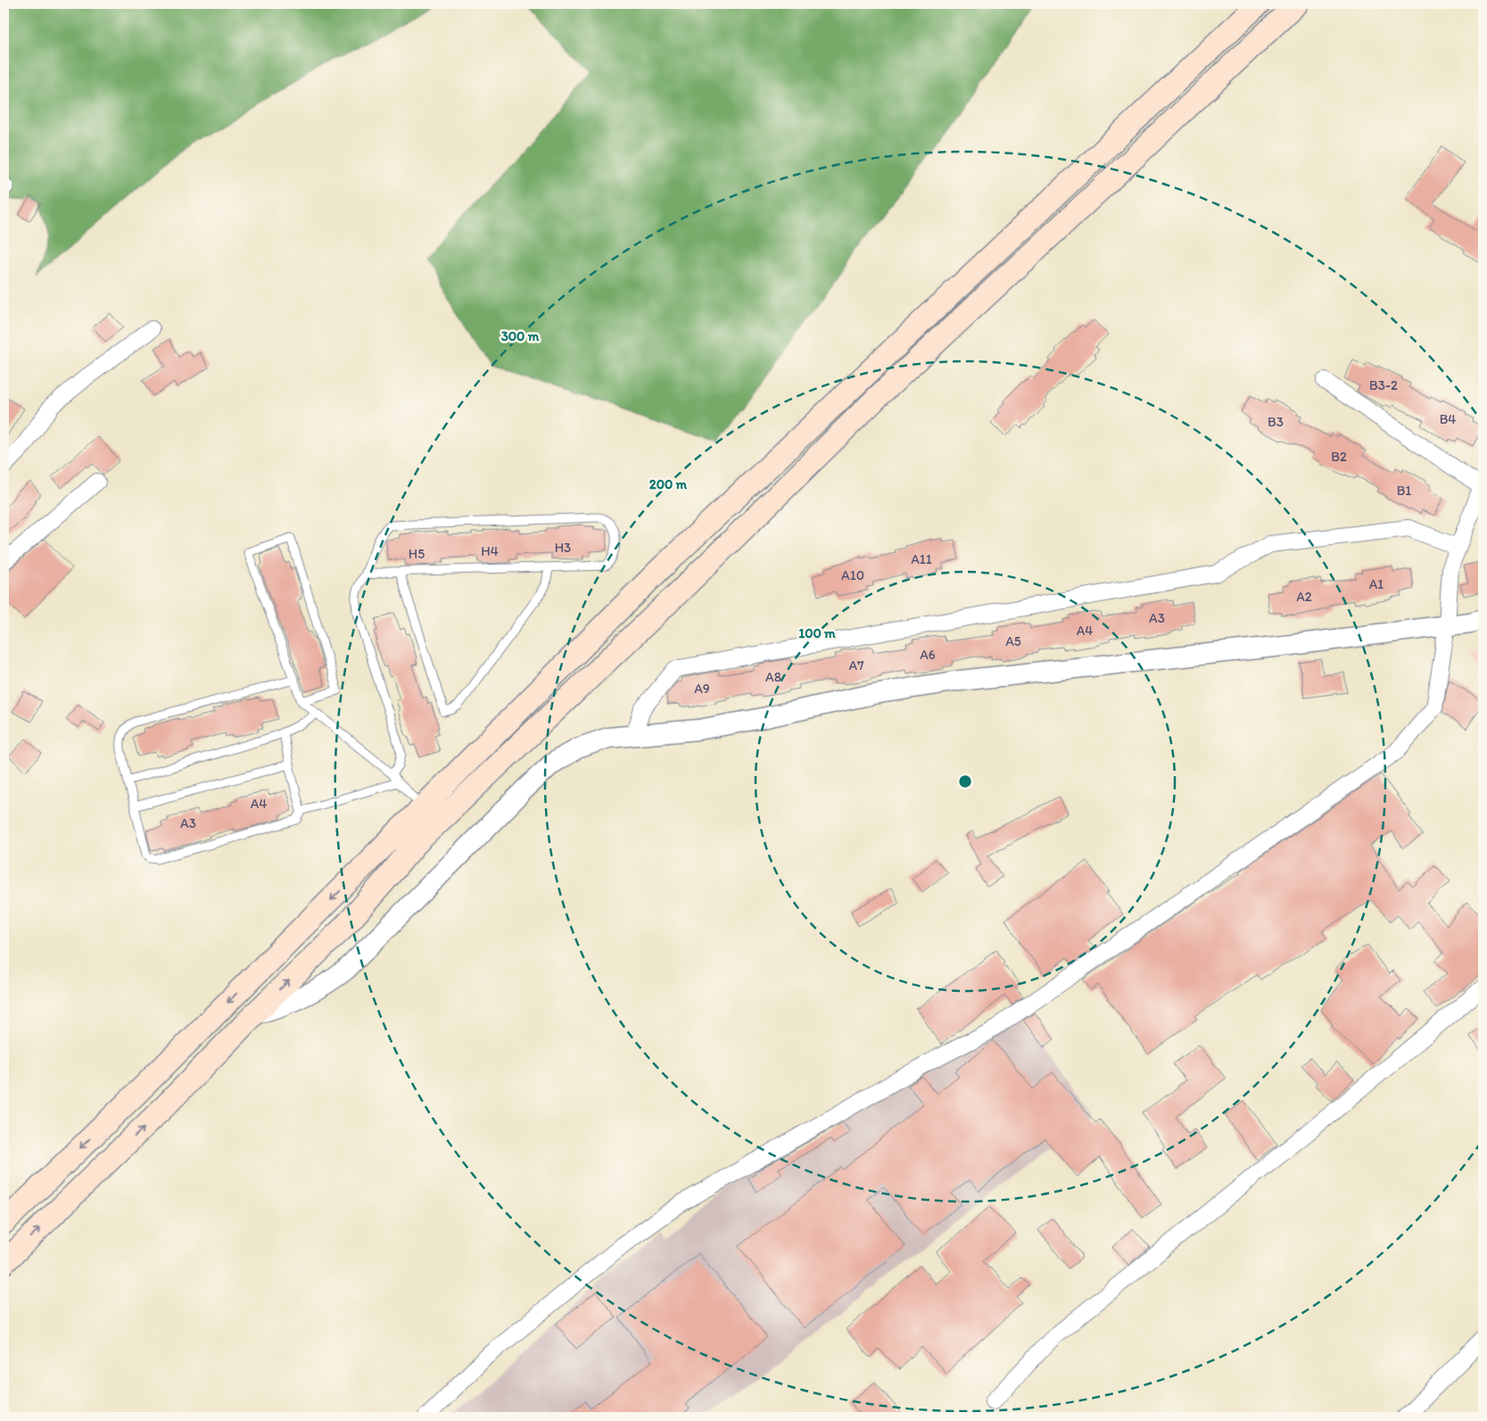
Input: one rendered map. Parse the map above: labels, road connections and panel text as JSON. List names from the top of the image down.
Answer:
{
  "house_numbers": [
    "B3-2",
    "B4",
    "B3",
    "B2",
    "B1",
    "H3",
    "H4",
    "H5",
    "A11",
    "A10",
    "A1",
    "A2",
    "A3",
    "A4",
    "A5",
    "A6",
    "A7",
    "A8",
    "A9",
    "A4",
    "A3"
  ],
  "rings": ["300 m", "200 m", "100 m"]
}
